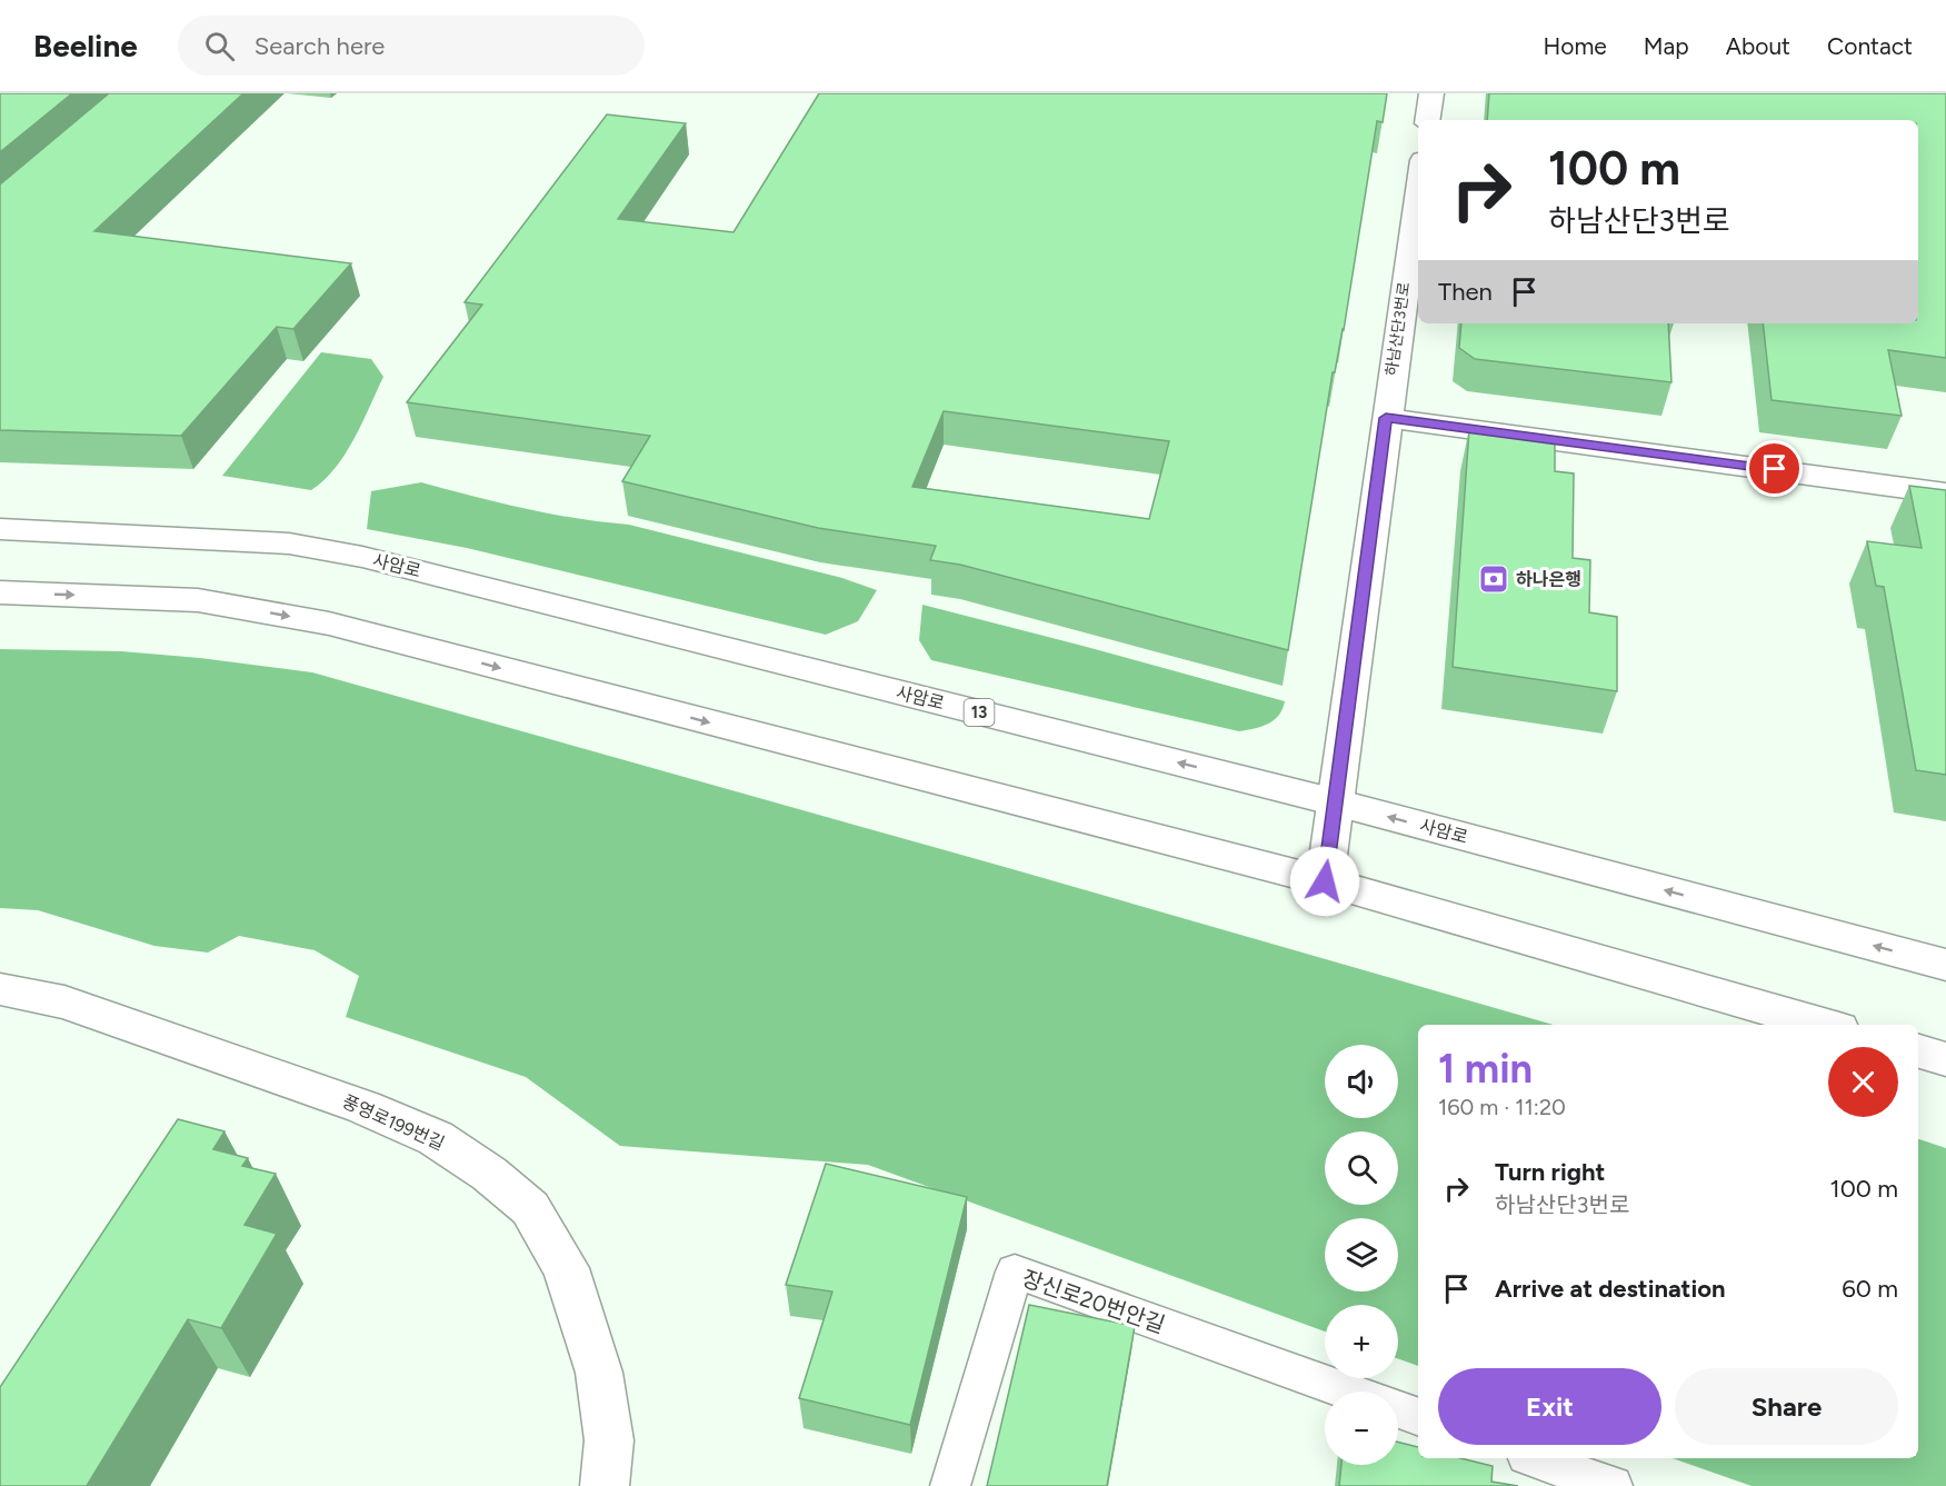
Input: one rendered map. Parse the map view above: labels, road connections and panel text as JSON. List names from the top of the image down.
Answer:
{
  "streets": {
    "main road": [
      "하남산단3번로",
      "사암로",
      "13",
      "풍영로199번길"
    ],
    "lane": ["장신로20번안길"]
  },
  "crossings": [
    ["하남산단3번로", "사암로"]
  ],
  "places": {
    "bank": ["하나은행"]
  },
  "page": {
    "header": "Beeline",
    "search": "Search here",
    "nav": [
      "Home",
      "Map",
      "About",
      "Contact"
    ],
    "turn": ["100 m", "하남산단3번로"],
    "then": "Then",
    "heading": ["1 min", "160 m · 11:20"],
    "map_buttons": ["+", "−"],
    "list": [
      {
        "name": "Turn right",
        "note": "하남산단3번로",
        "value": "100 m"
      },
      {
        "name": "Arrive at destination",
        "value": "60 m"
      }
    ],
    "buttons": ["Exit", "Share"]
  }
}
